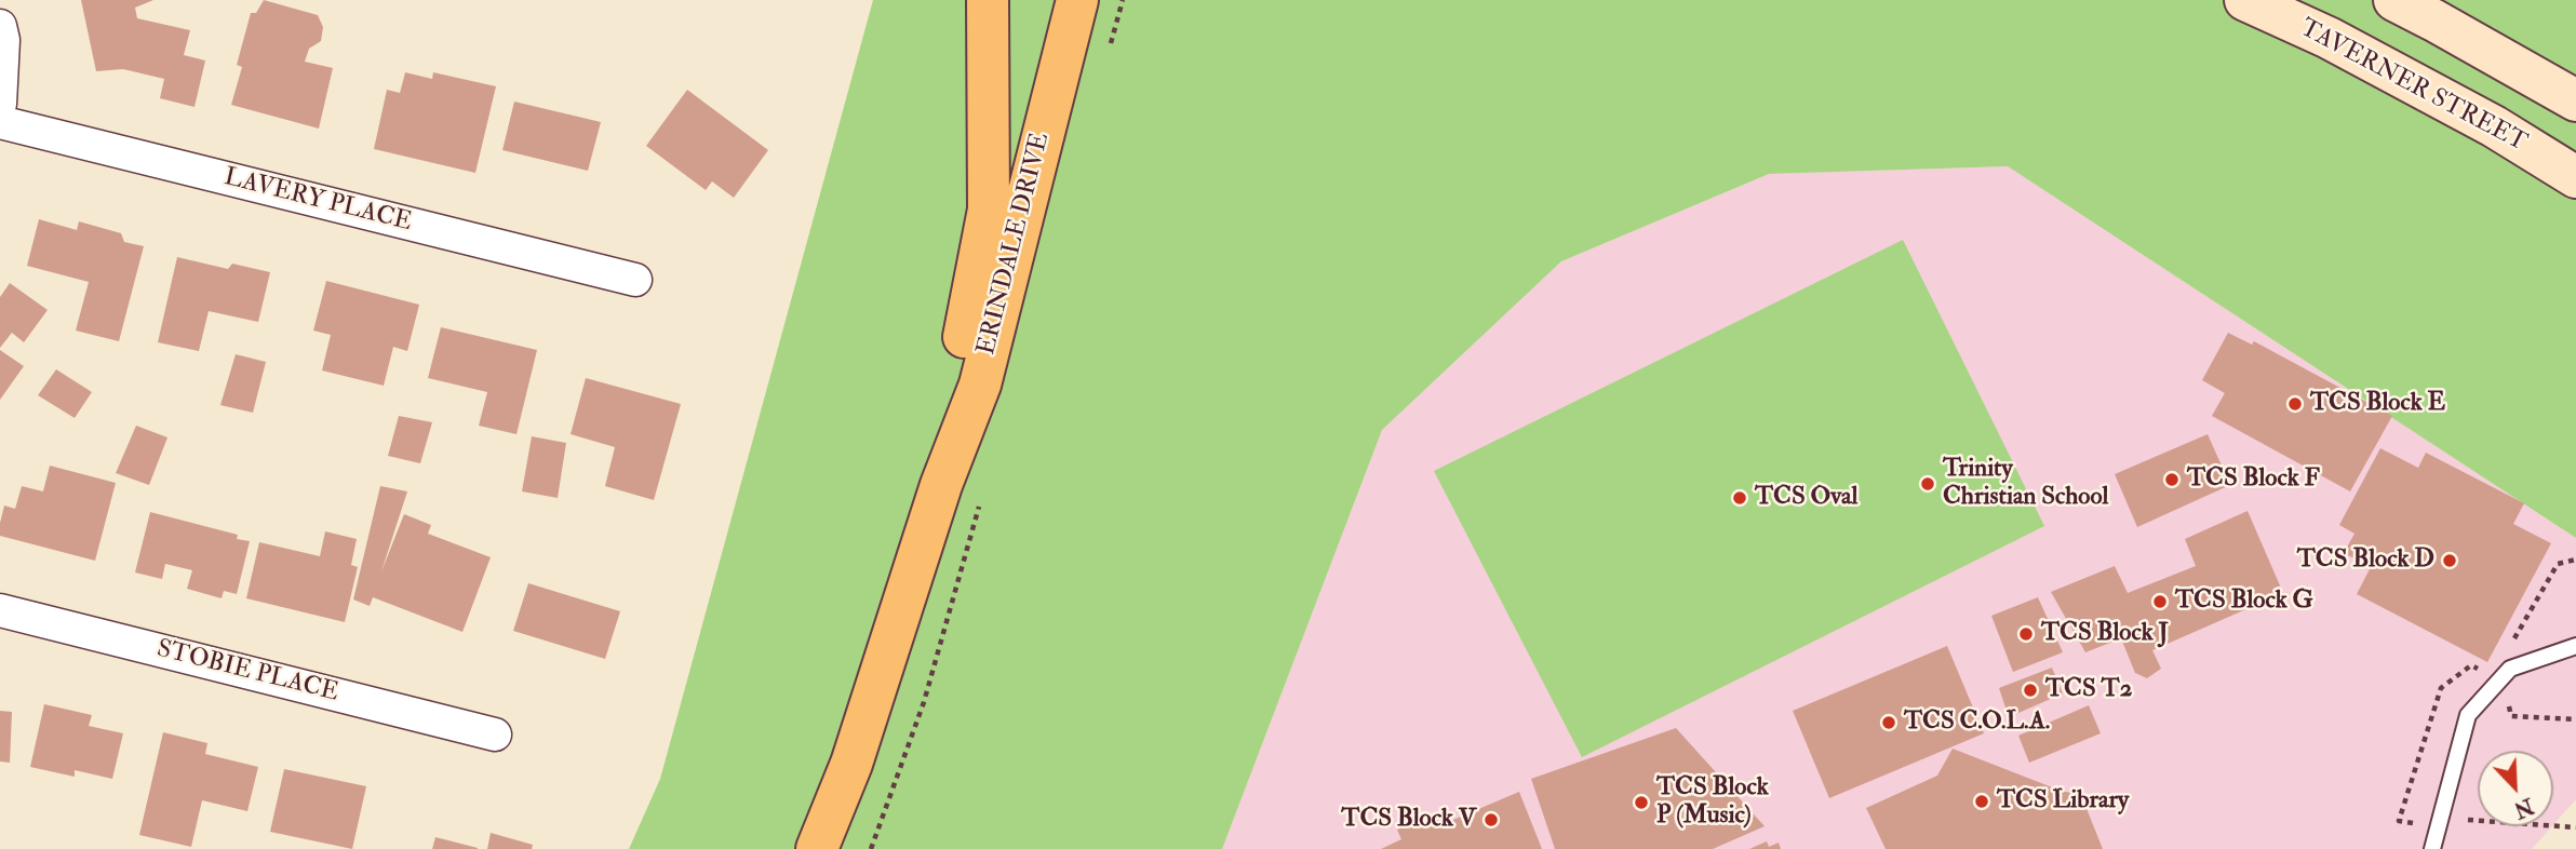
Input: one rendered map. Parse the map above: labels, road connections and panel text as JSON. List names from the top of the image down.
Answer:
{
  "streets": {
    "main road": ["TAVERNER STREET", "ERINDALE DRIVE"],
    "street": ["LAVERY PLACE", "STOBIE PLACE"]
  },
  "places": [
    "TCS Block E",
    "TCS Block F",
    "Trinity Christian School",
    "TCS Oval",
    "TCS Block D",
    "TCS Block G",
    "TCS Block J",
    "TCS T2",
    "TCS C.O.L.A.",
    "TCS Library",
    "TCS Block P (Music)",
    "TCS Block V"
  ],
  "north": "bottom right"
}
